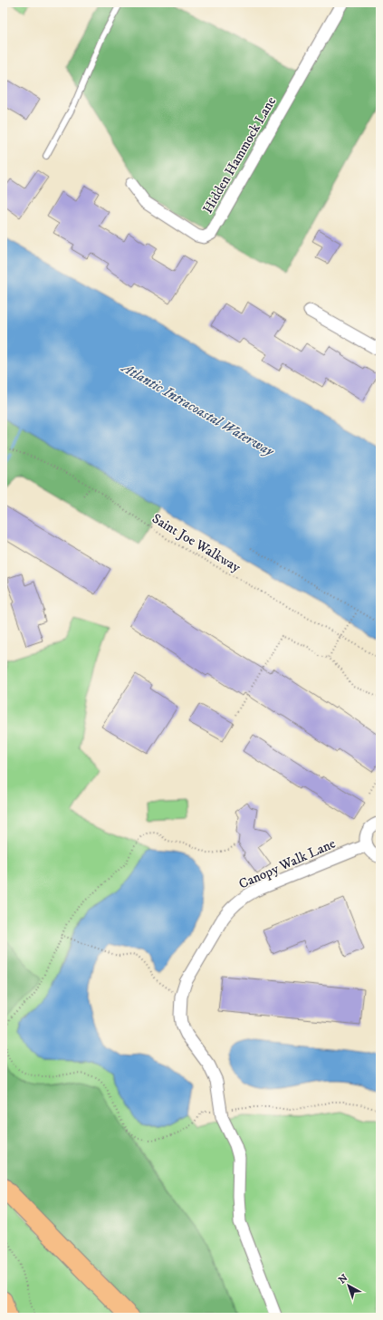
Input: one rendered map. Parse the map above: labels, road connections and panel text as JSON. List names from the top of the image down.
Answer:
{
  "streets": {
    "street": ["Hidden Hammock Lane", "Canopy Walk Lane"],
    "path": ["Saint Joe Walkway"]
  },
  "water": ["Atlantic Intracoastal Waterway"],
  "north": "top left"
}
